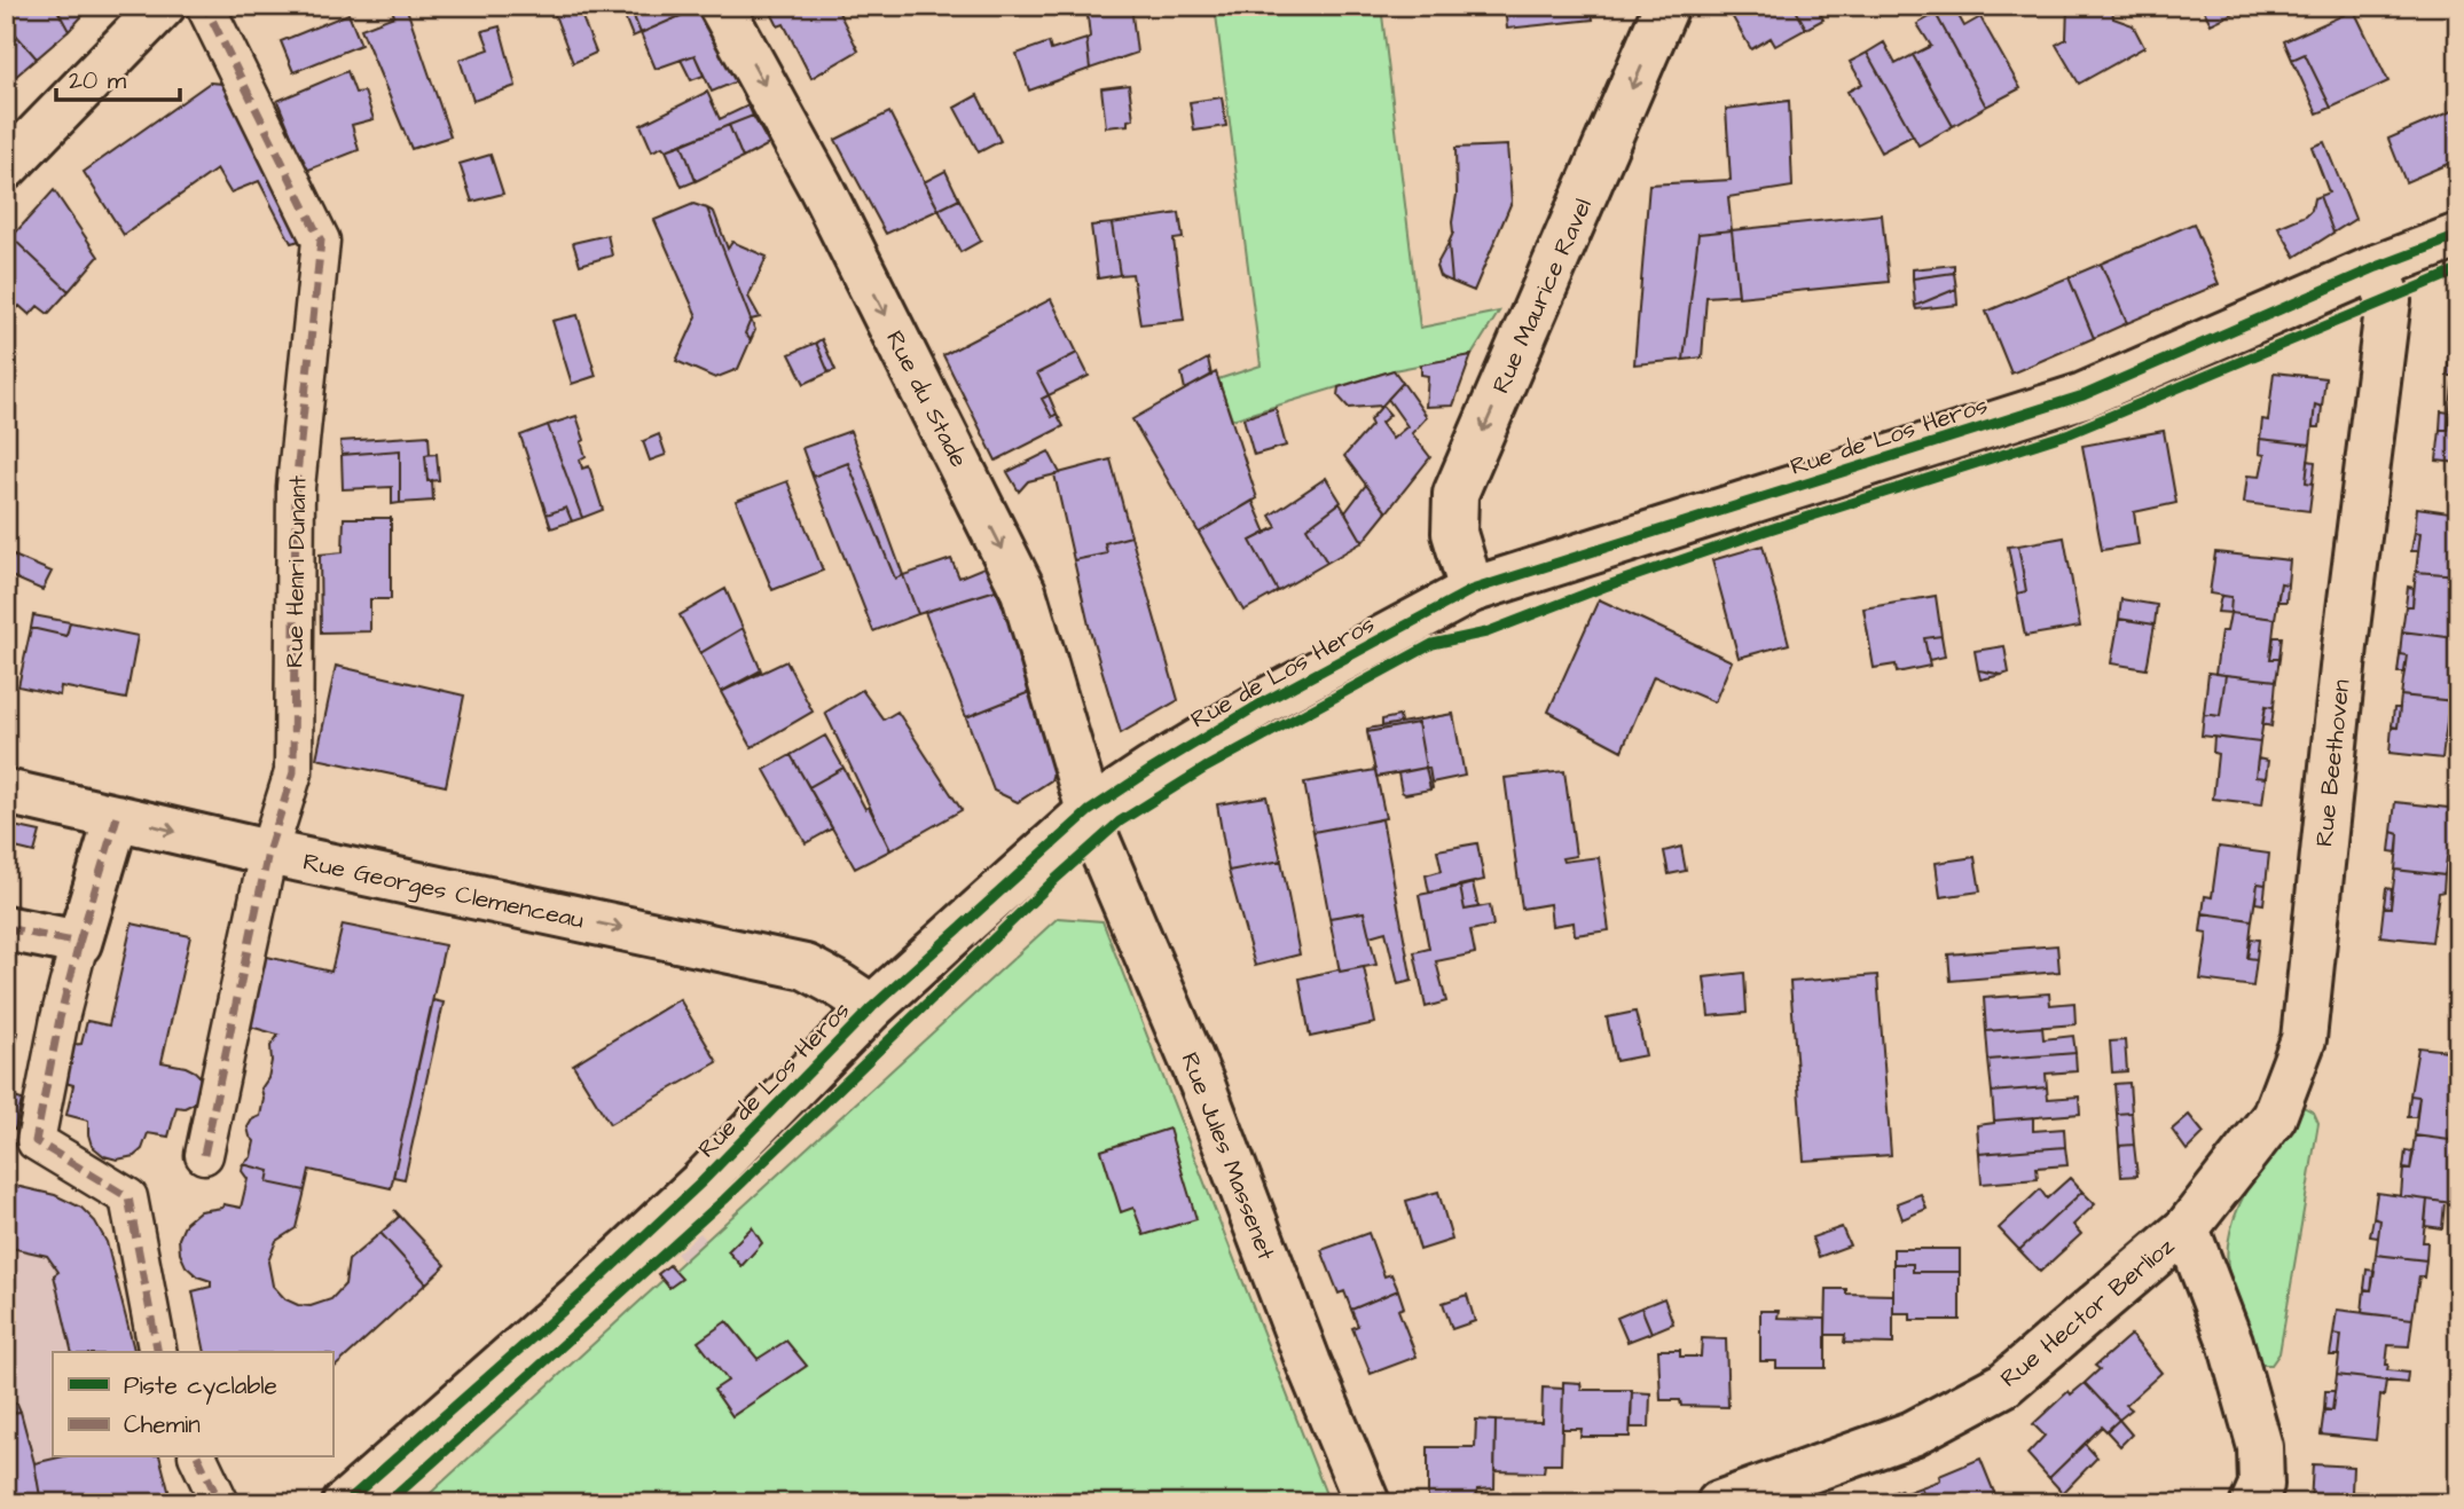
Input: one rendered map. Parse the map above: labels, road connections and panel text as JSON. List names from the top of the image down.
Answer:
{
  "streets": {
    "street": [
      "Rue Maurice Ravel",
      "Rue du Stade",
      "Rue de Los Heros",
      "Rue Henri Dunant",
      "Rue Beethoven",
      "Rue Georges Clemenceau",
      "Rue Jules Massenet",
      "Rue Hector Berlioz"
    ]
  },
  "crossings": [
    ["Rue Maurice Ravel", "Rue de Los Heros"],
    ["Rue du Stade", "Rue de Los Heros"],
    ["Rue du Stade", "Rue Jules Massenet"],
    ["Rue de Los Heros", "Rue Beethoven"],
    ["Rue de Los Heros", "Rue Georges Clemenceau"],
    ["Rue de Los Heros", "Rue Jules Massenet"],
    ["Rue Henri Dunant", "Rue Georges Clemenceau"],
    ["Rue Beethoven", "Rue Hector Berlioz"]
  ],
  "one_way": ["Rue Maurice Ravel", "Rue du Stade", "Rue Georges Clemenceau"],
  "legend": ["Piste cyclable", "Chemin"],
  "scale_bar": "20 m"
}
